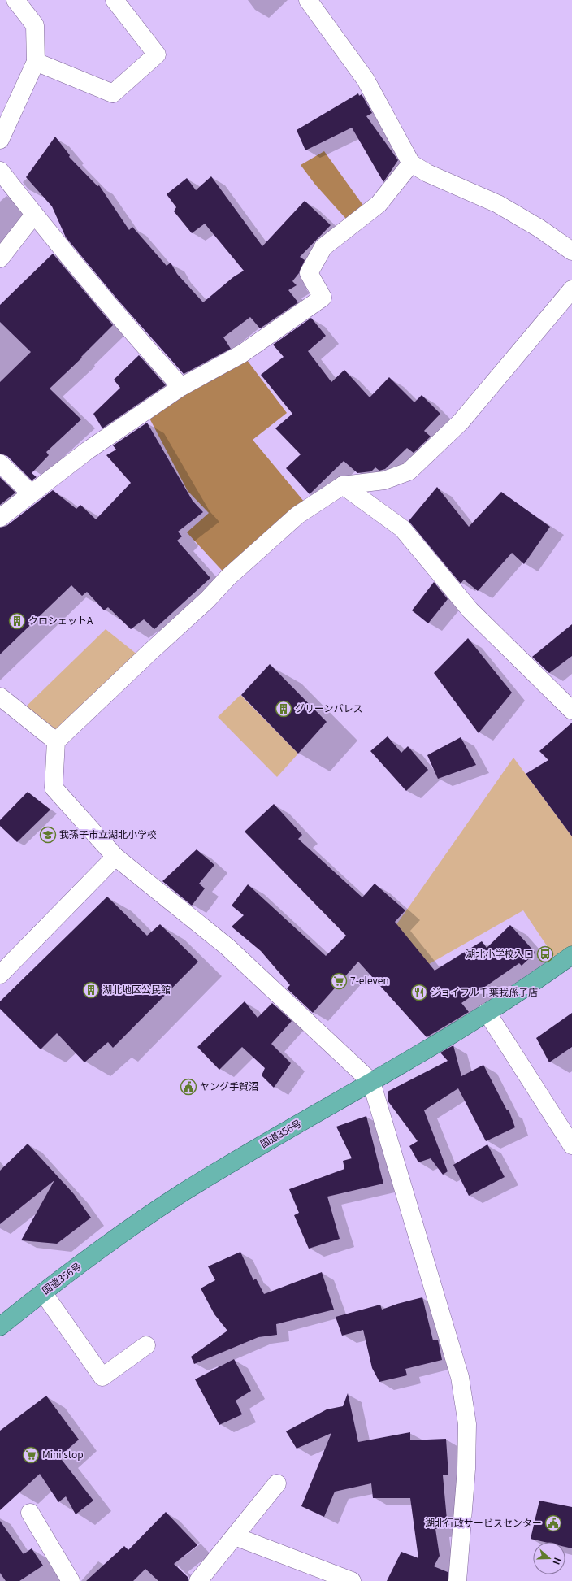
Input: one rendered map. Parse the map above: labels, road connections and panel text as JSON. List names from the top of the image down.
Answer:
{
  "streets": {
    "highway": ["国道356号"]
  },
  "places": {
    "building": ["クロシェットA", "グリーンパレス", "湖北地区公民館"],
    "school or university": ["我孫子市立湖北小学校"],
    "bus stop": ["湖北小学校入口"],
    "supermarket": ["7-eleven", "Mini stop"],
    "restaurant": ["ジョイフル千葉我孫子店"],
    "public building": ["ヤング手賀沼", "湖北行政サービスセンター"]
  },
  "north": "right"
}
